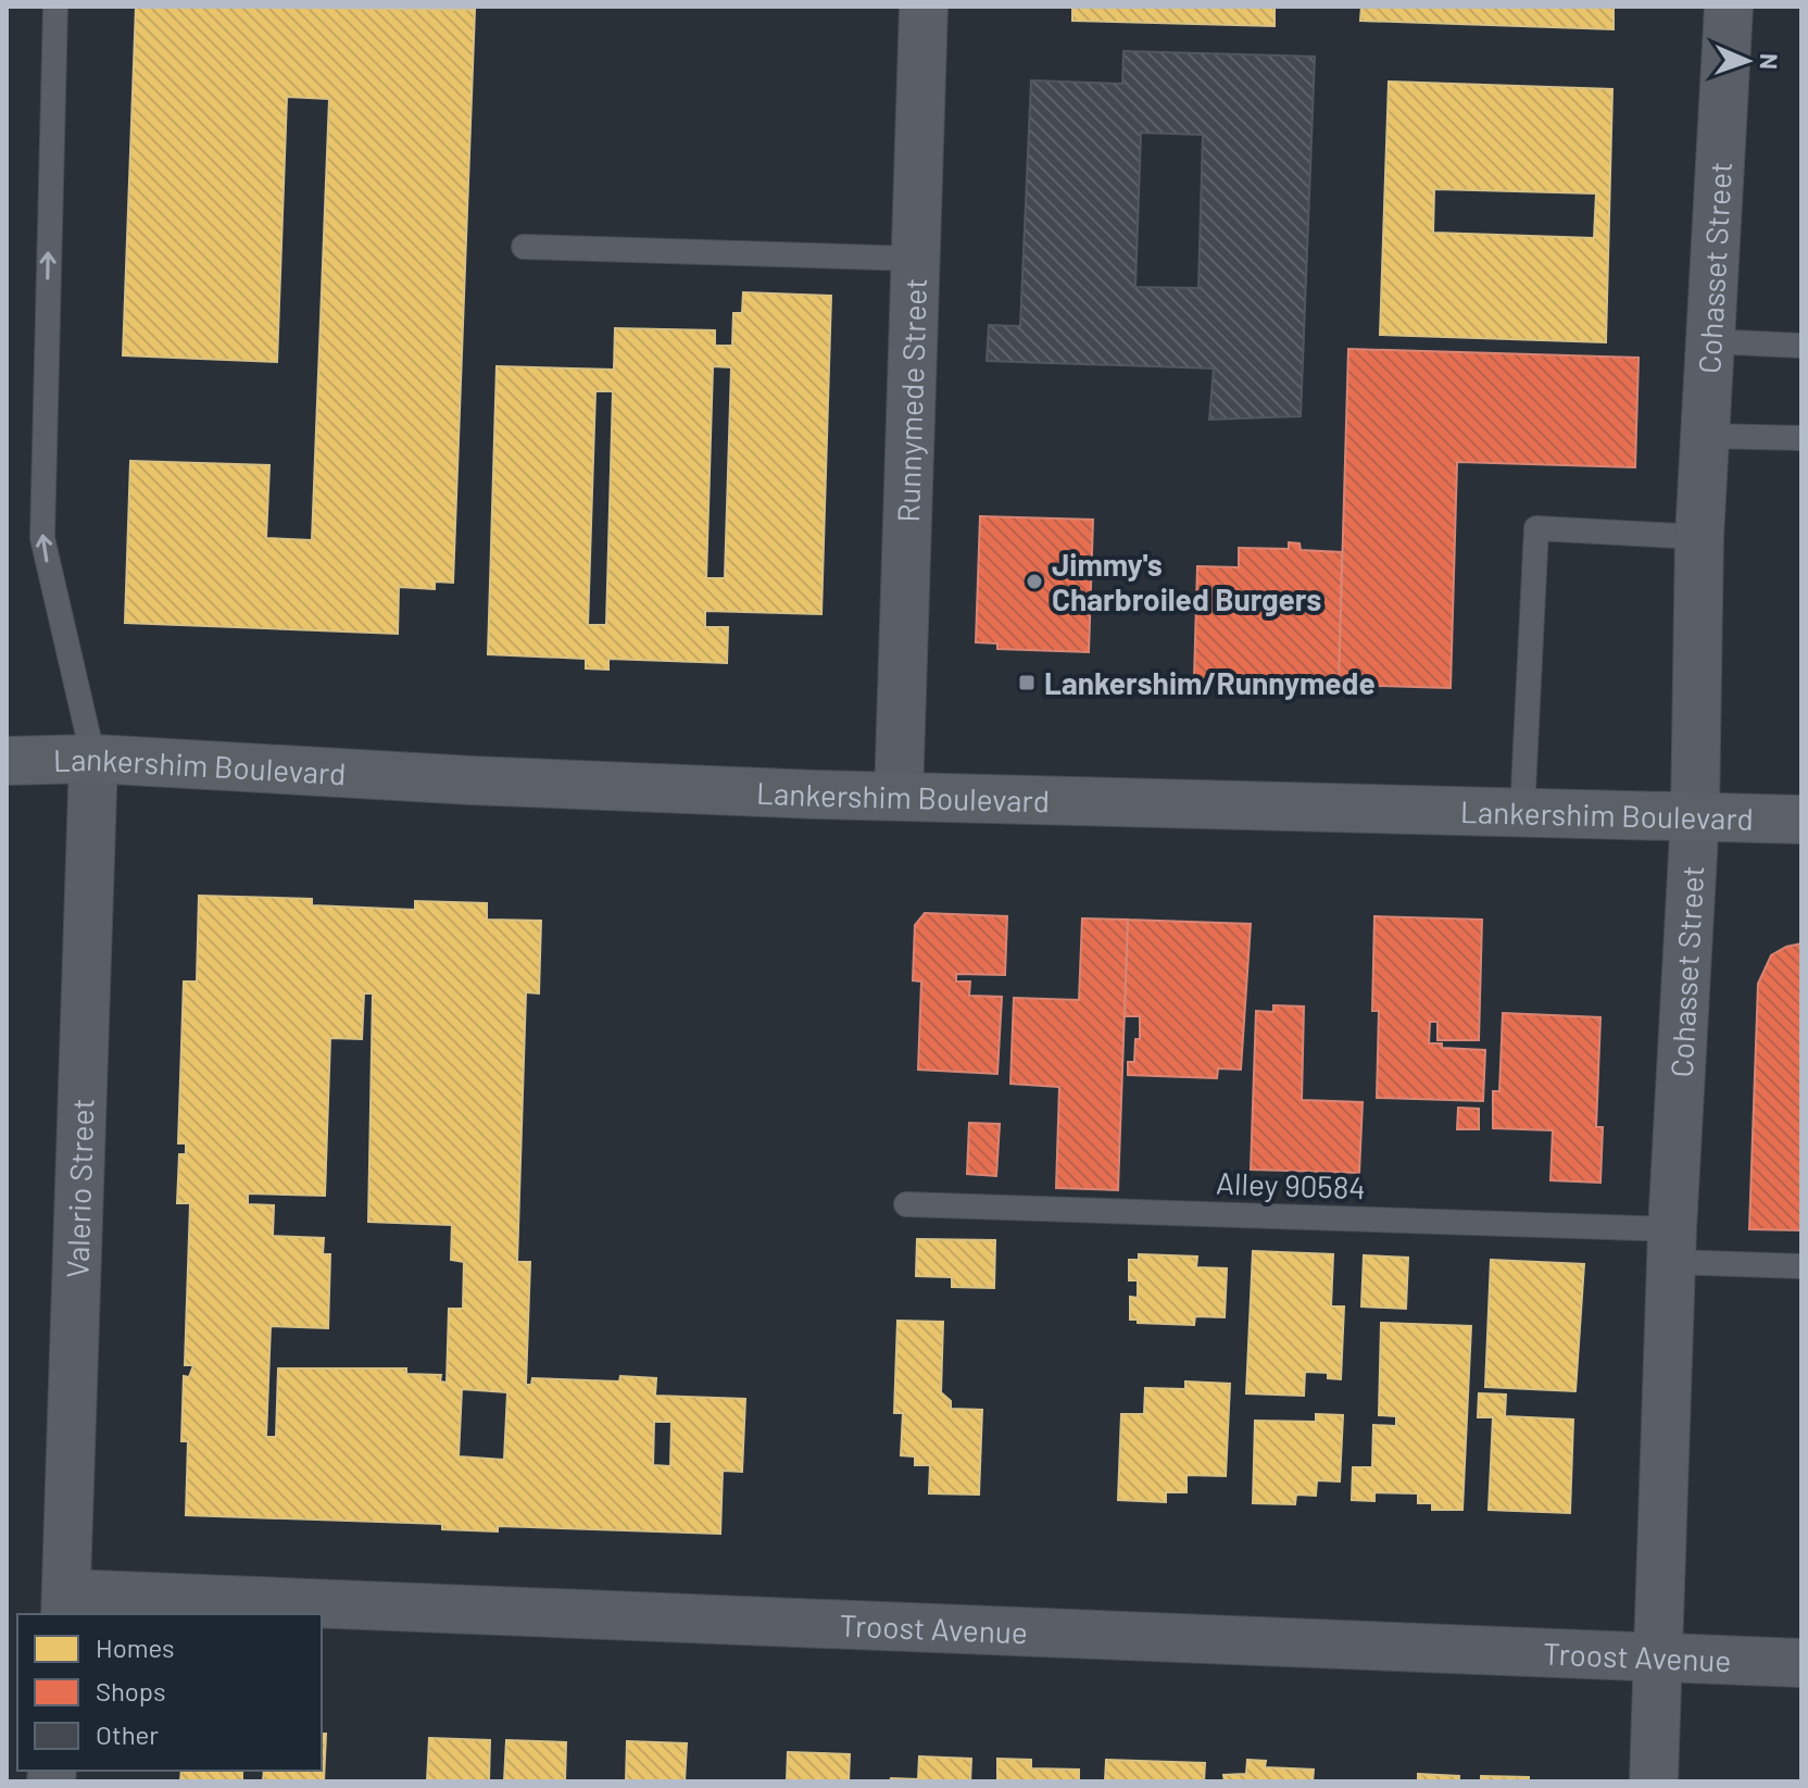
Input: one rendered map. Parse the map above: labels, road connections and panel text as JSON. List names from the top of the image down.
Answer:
{
  "streets": {
    "main road": ["Lankershim Boulevard"],
    "street": [
      "Cohasset Street",
      "Runnymede Street",
      "Valerio Street",
      "Troost Avenue"
    ],
    "lane": ["Alley 90584"]
  },
  "crossings": [
    ["Cohasset Street", "Lankershim Boulevard"],
    ["Cohasset Street", "Alley 90584"],
    ["Cohasset Street", "Troost Avenue"],
    ["Runnymede Street", "Lankershim Boulevard"],
    ["Lankershim Boulevard", "Valerio Street"],
    ["Valerio Street", "Troost Avenue"]
  ],
  "places": {
    "other": ["Jimmy's Charbroiled Burgers"],
    "transit": ["Lankershim/Runnymede"]
  },
  "legend": ["Homes", "Shops", "Other"],
  "north": "right"
}
